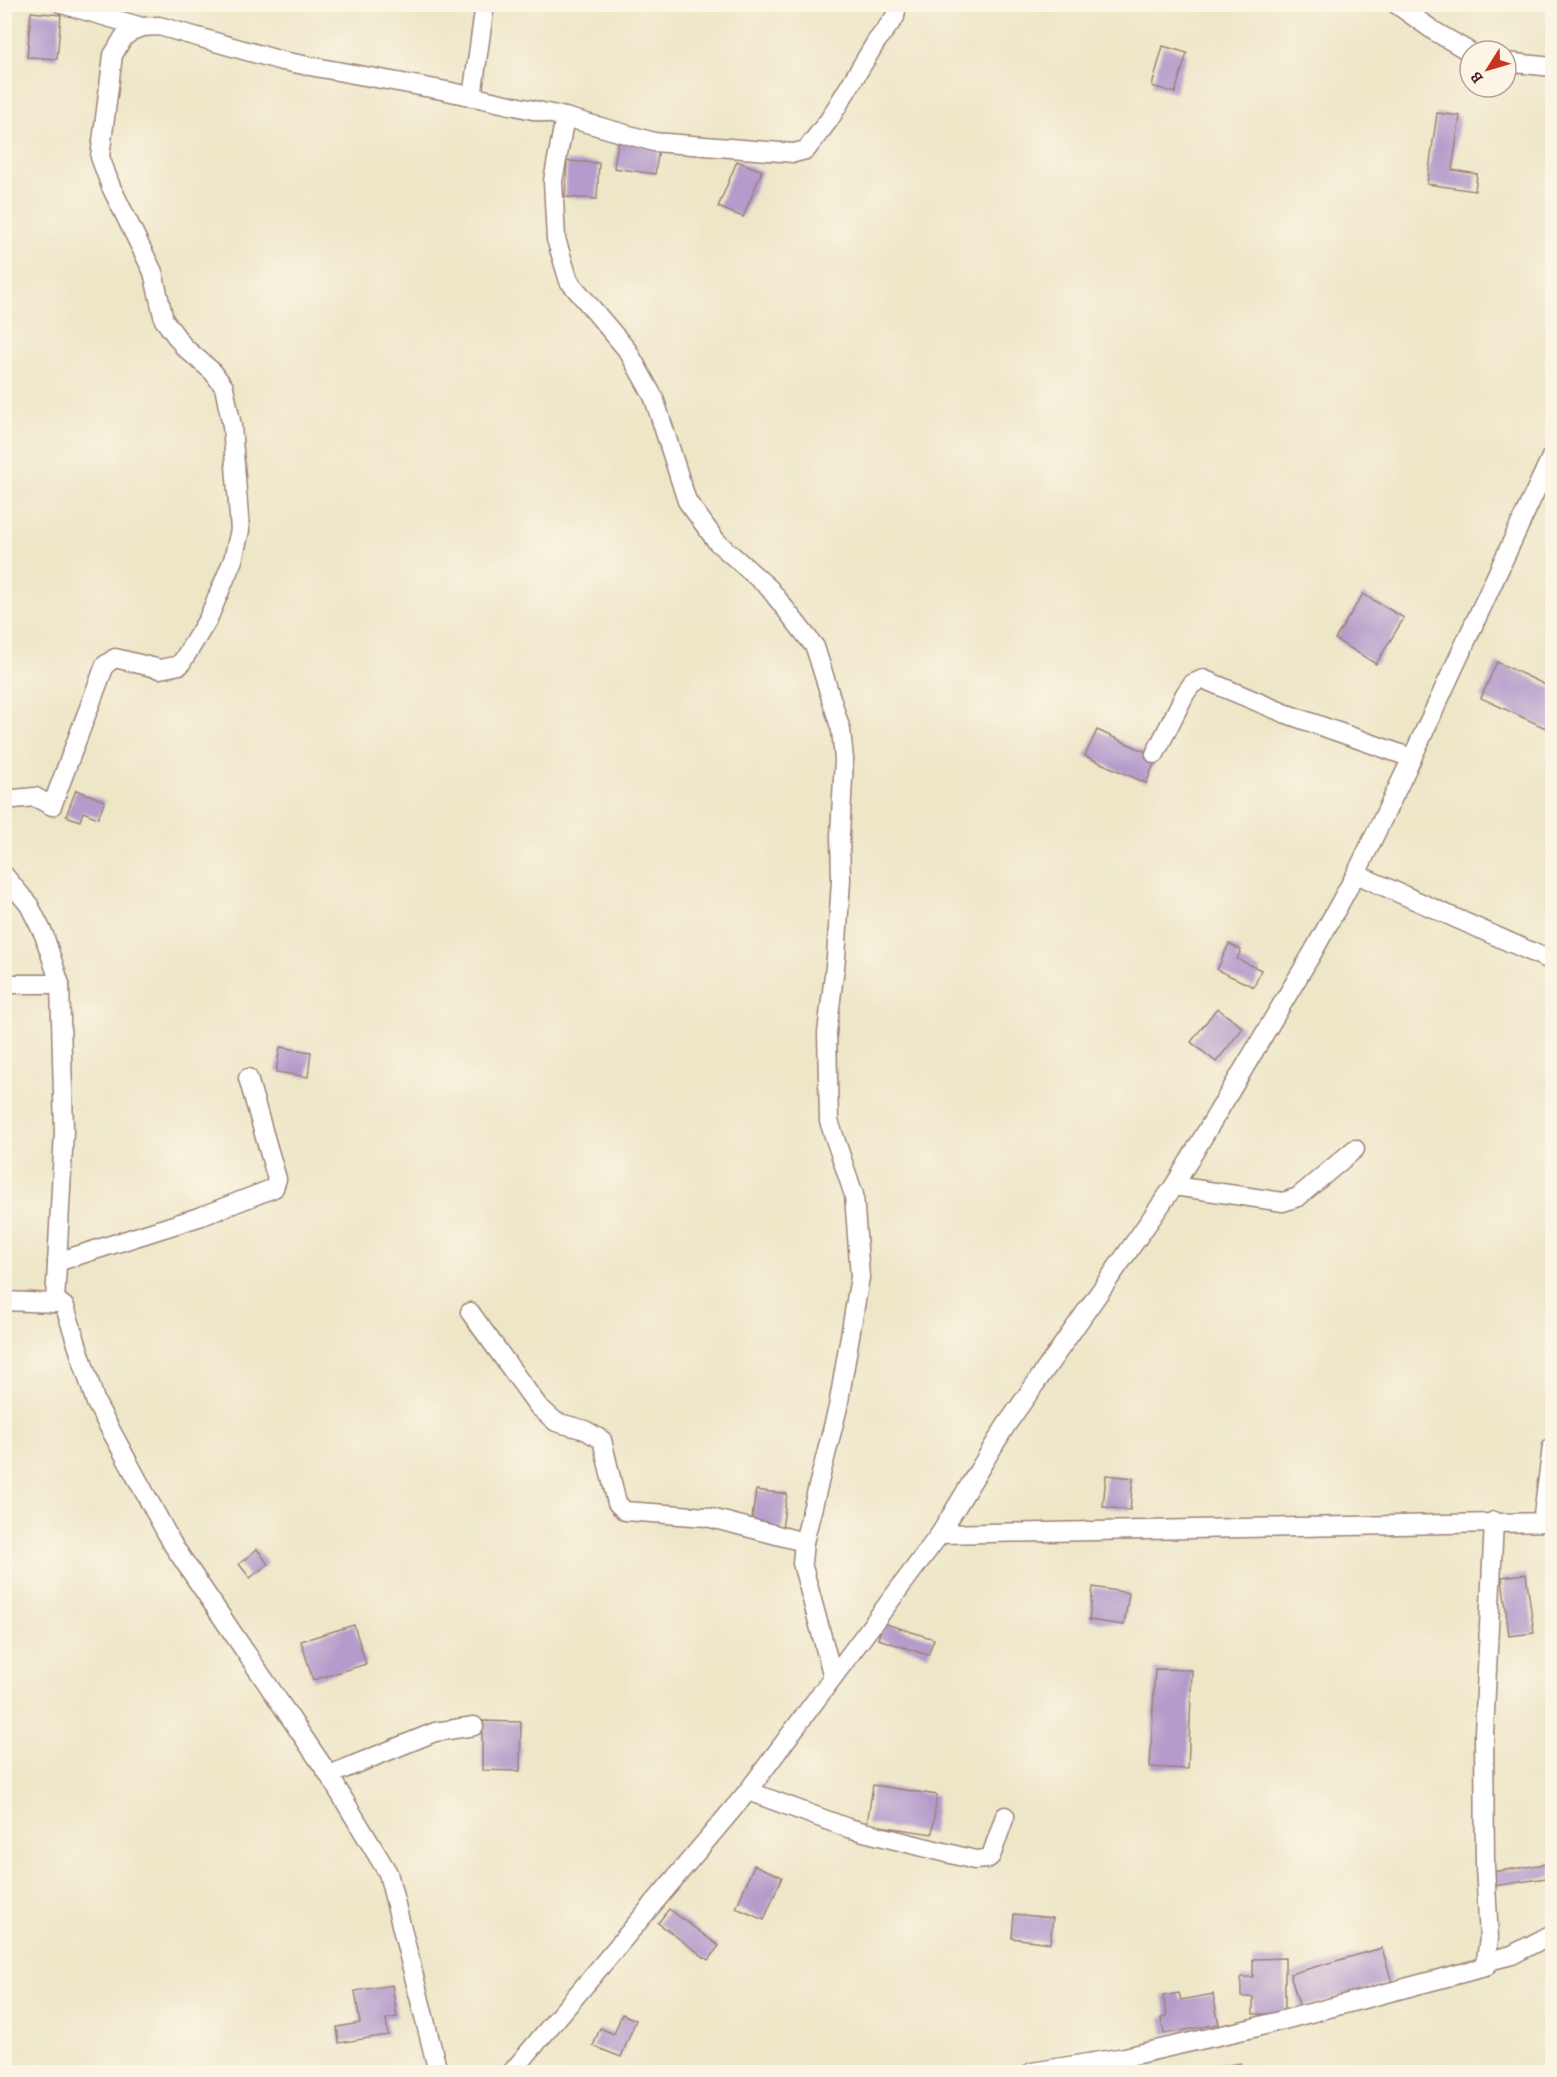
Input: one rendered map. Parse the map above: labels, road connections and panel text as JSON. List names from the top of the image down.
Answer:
{
  "north": "bottom left"
}
